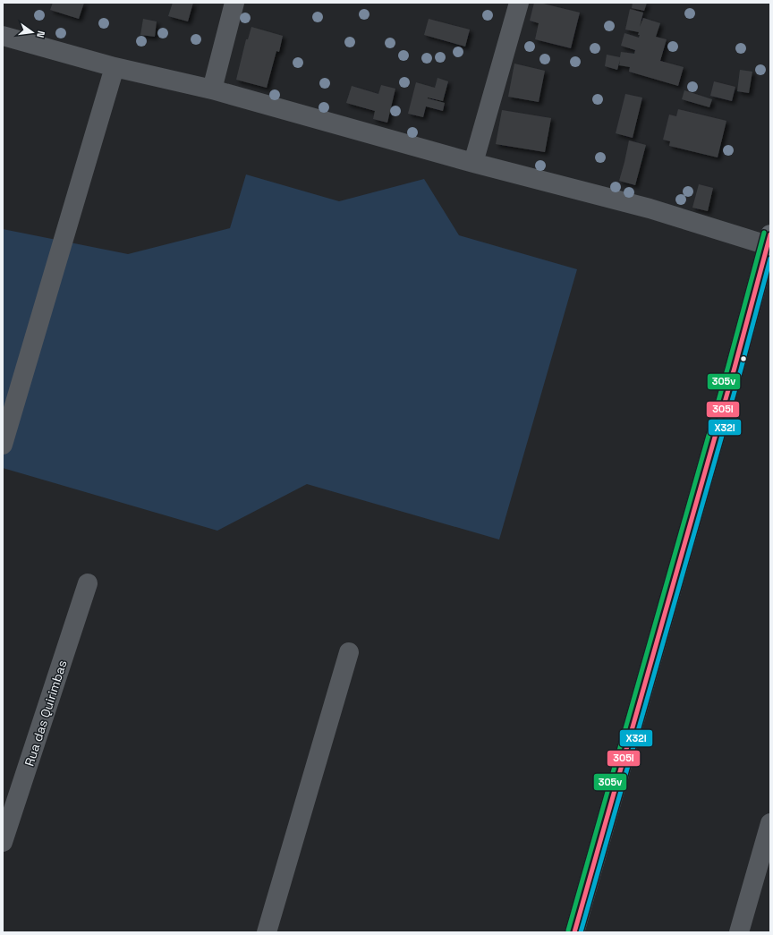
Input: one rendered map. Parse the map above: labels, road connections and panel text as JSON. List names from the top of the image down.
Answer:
{
  "streets": {
    "street": ["Rua das Quirimbas"]
  },
  "lines": ["transit line 305v", "transit line 305i", "transit line X32i"],
  "north": "right"
}
